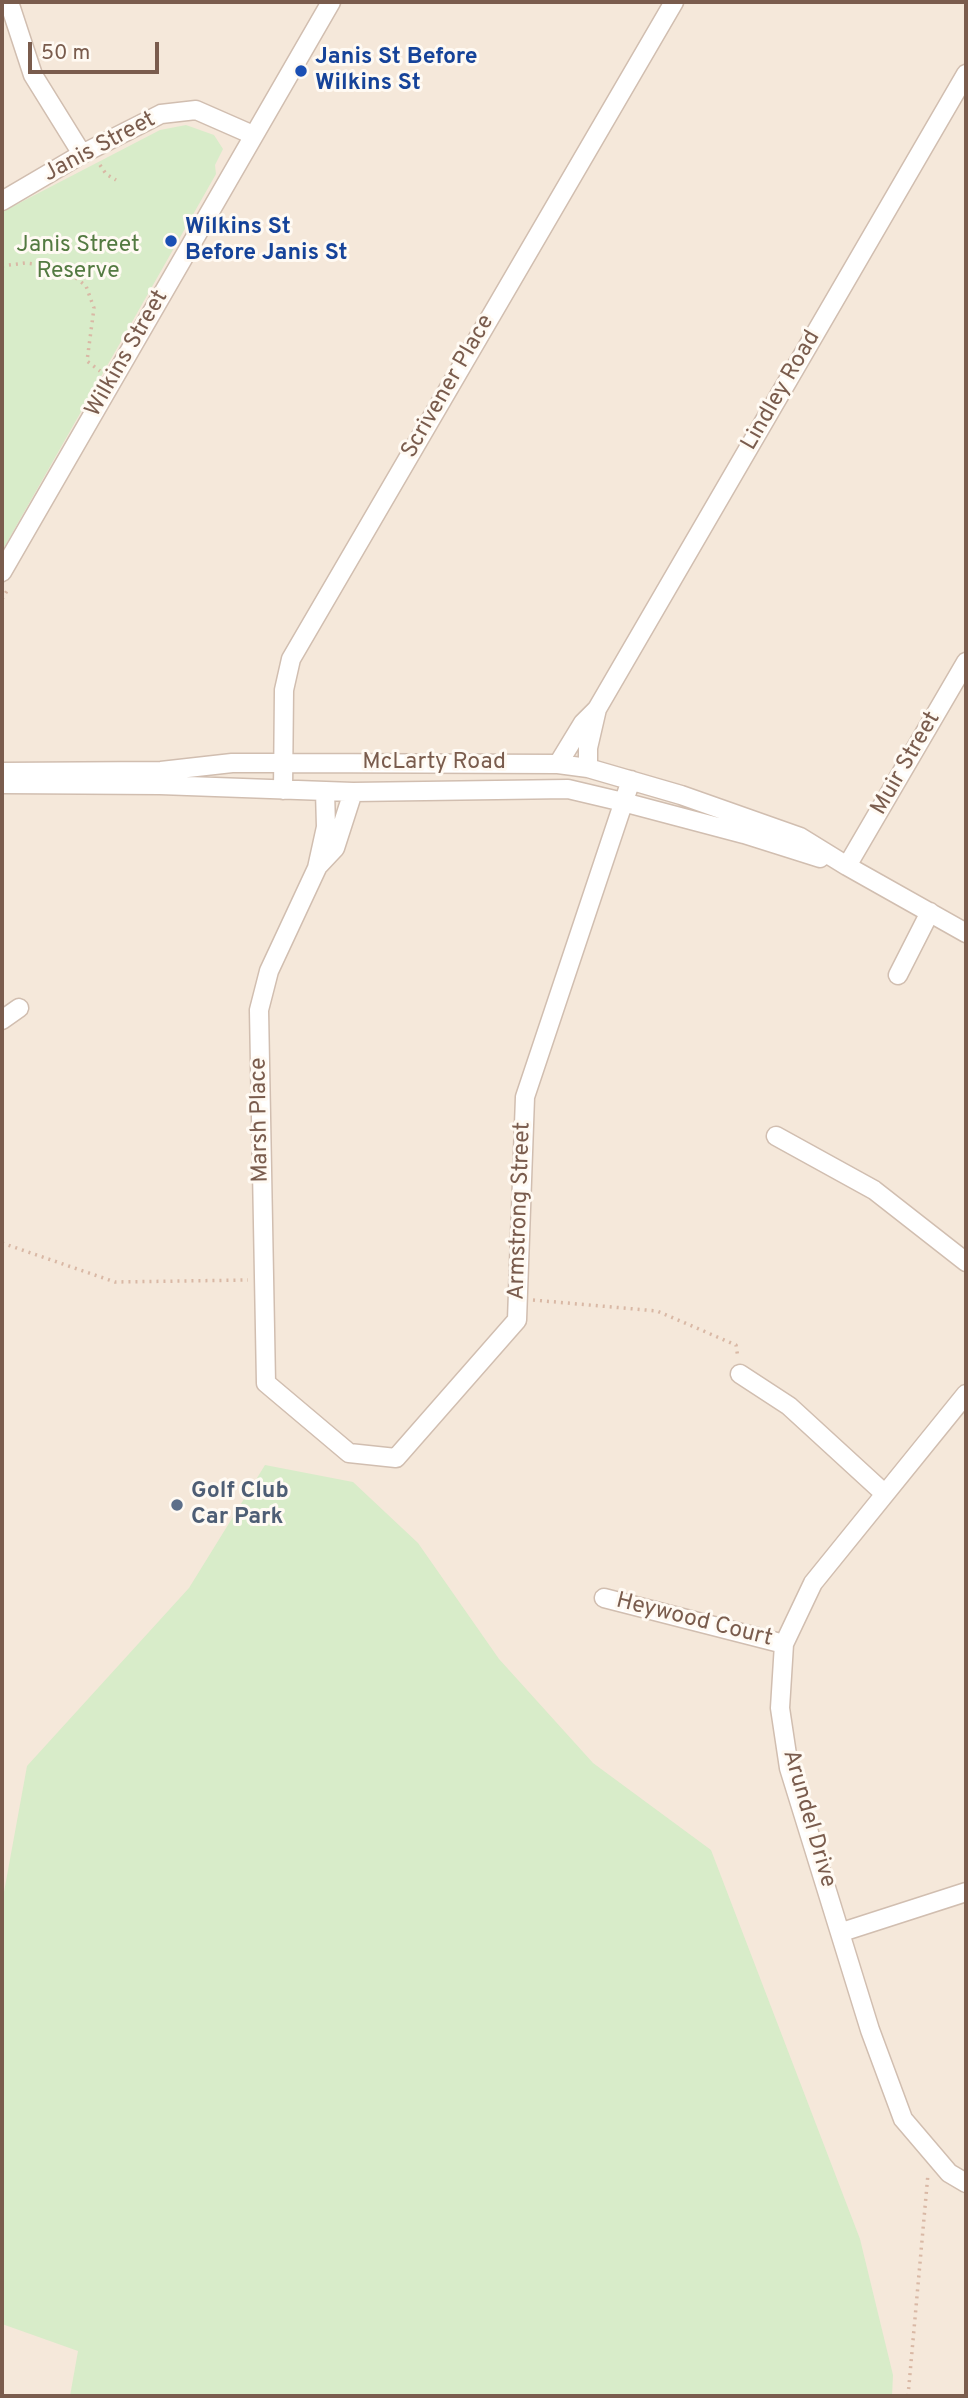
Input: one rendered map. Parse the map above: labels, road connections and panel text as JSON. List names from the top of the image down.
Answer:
{
  "streets": {
    "street": [
      "Janis Street",
      "Wilkins Street",
      "Scrivener Place",
      "Lindley Road",
      "McLarty Road",
      "Muir Street",
      "Marsh Place",
      "Armstrong Street",
      "Heywood Court",
      "Arundel Drive"
    ]
  },
  "crossings": [
    ["Janis Street", "Wilkins Street"],
    ["Scrivener Place", "McLarty Road"],
    ["Lindley Road", "McLarty Road"],
    ["McLarty Road", "Muir Street"],
    ["McLarty Road", "Marsh Place"],
    ["McLarty Road", "Armstrong Street"],
    ["Marsh Place", "Armstrong Street"],
    ["Heywood Court", "Arundel Drive"]
  ],
  "parks": ["Janis Street Reserve"],
  "places": ["Janis St Before Wilkins St", "Wilkins St Before Janis St", "Golf Club Car Park"],
  "scale_bar": "50 m"
}
